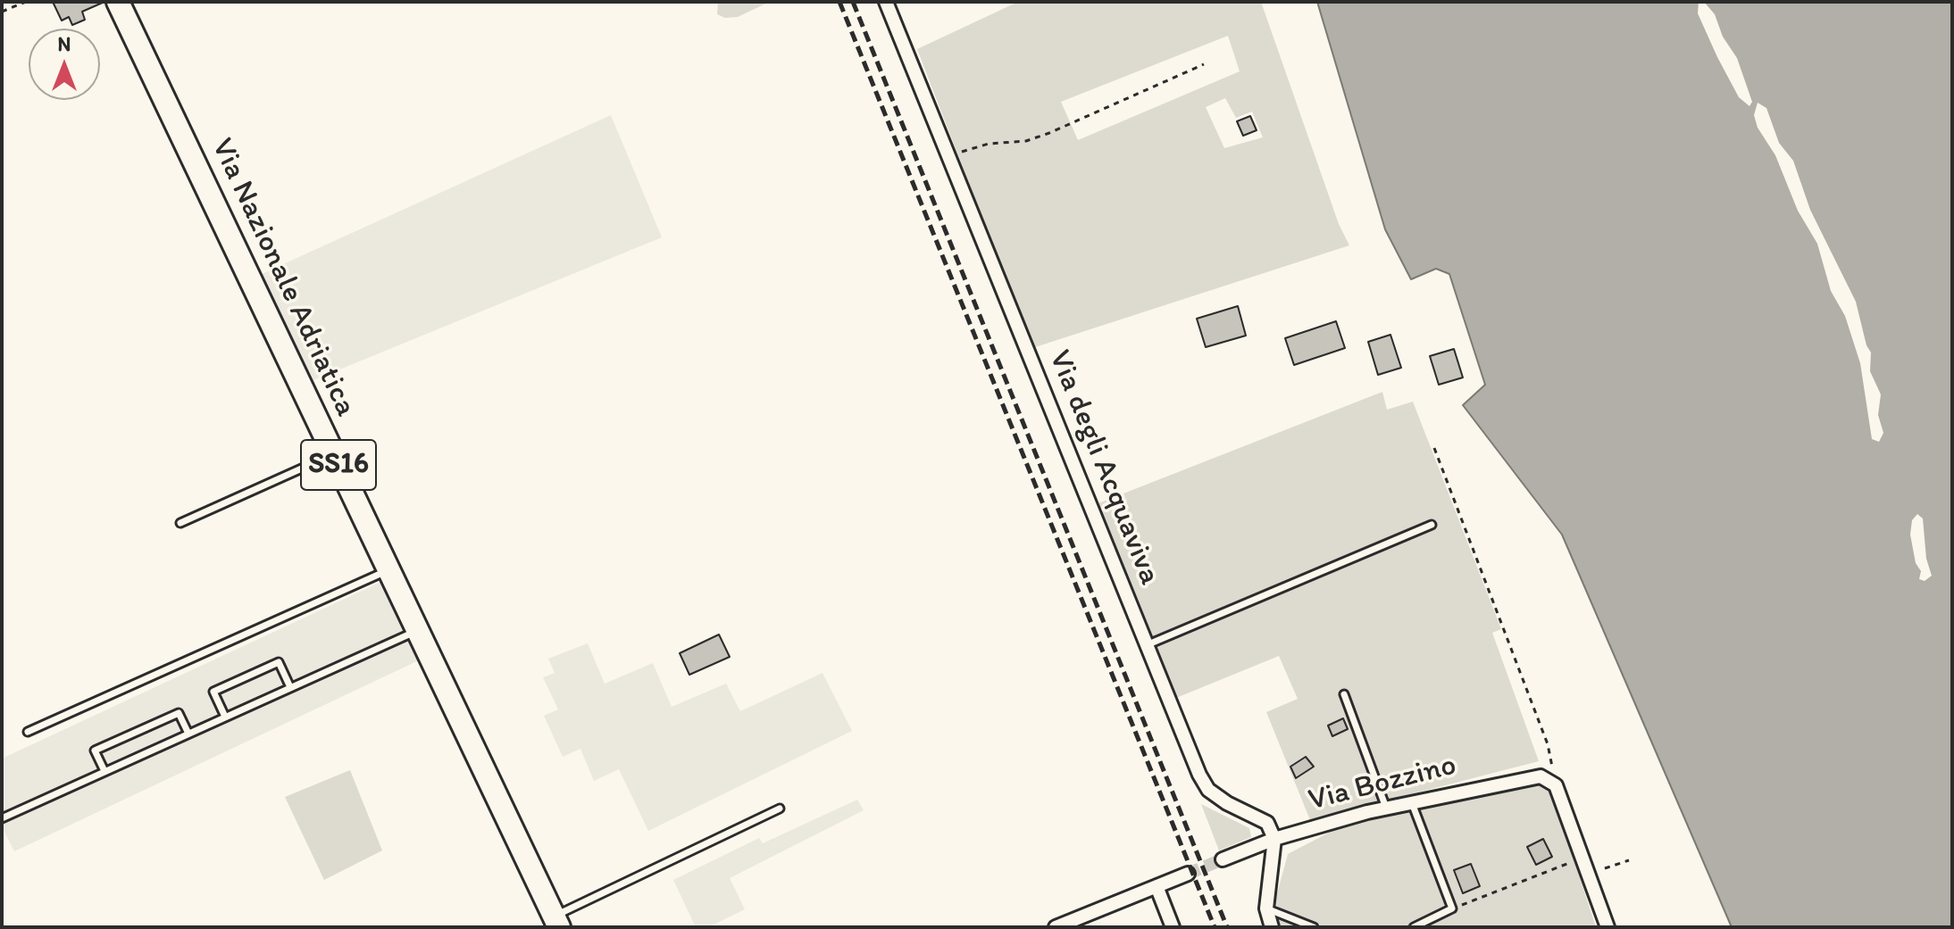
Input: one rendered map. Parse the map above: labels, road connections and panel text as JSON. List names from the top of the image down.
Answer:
{
  "streets": {
    "main road": ["Via Nazionale Adriatica", "SS16"],
    "street": ["Via degli Acquaviva", "Via Bozzino"]
  },
  "crossings": [
    ["Via degli Acquaviva", "Via Bozzino"]
  ],
  "north": "top"
}
